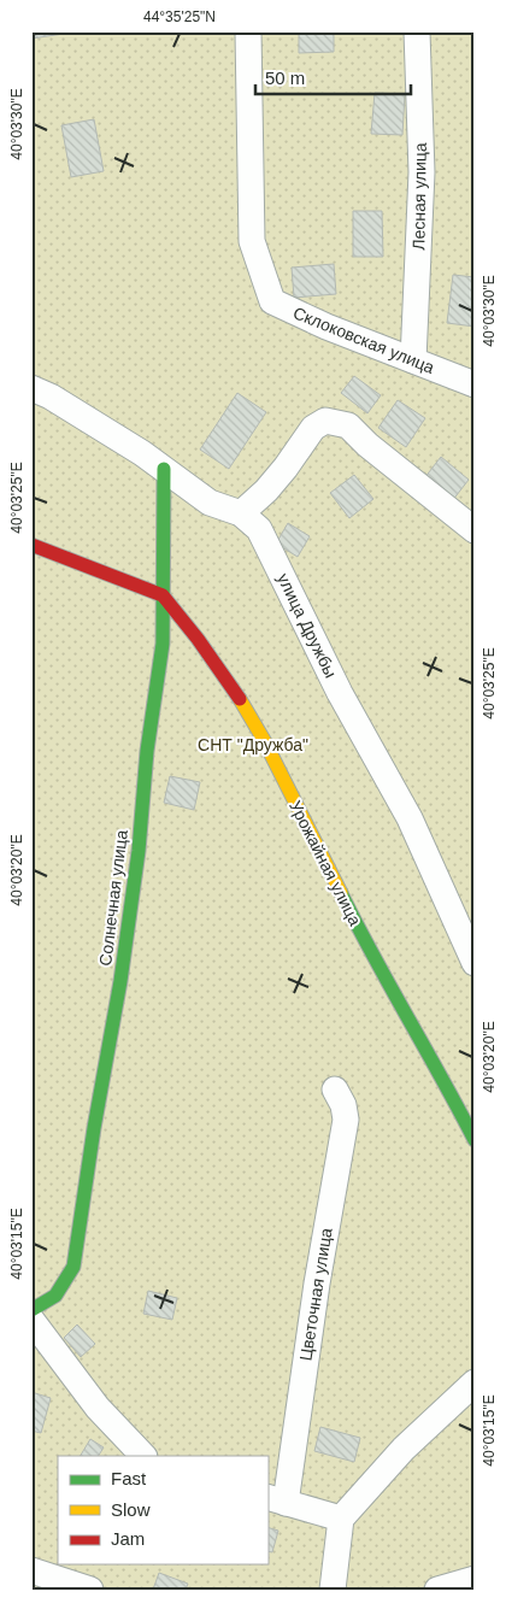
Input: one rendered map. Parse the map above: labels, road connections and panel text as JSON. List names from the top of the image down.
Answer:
{
  "streets": {
    "street": [
      "Лесная улица",
      "Склоковская улица",
      "улица Дружбы",
      "Урожайная улица",
      "Солнечная улица",
      "Цветочная улица"
    ]
  },
  "crossings": [
    ["Лесная улица", "Склоковская улица"],
    ["улица Дружбы", "Солнечная улица"],
    ["Урожайная улица", "Солнечная улица"]
  ],
  "parks": ["СНТ \"Дружба\""],
  "legend": ["Fast", "Slow", "Jam"],
  "scale_bar": "50 m",
  "coordinates": [
    "44°35'25\"N",
    "40°03'30\"E",
    "40°03'25\"E",
    "40°03'20\"E",
    "40°03'15\"E"
  ]
}
